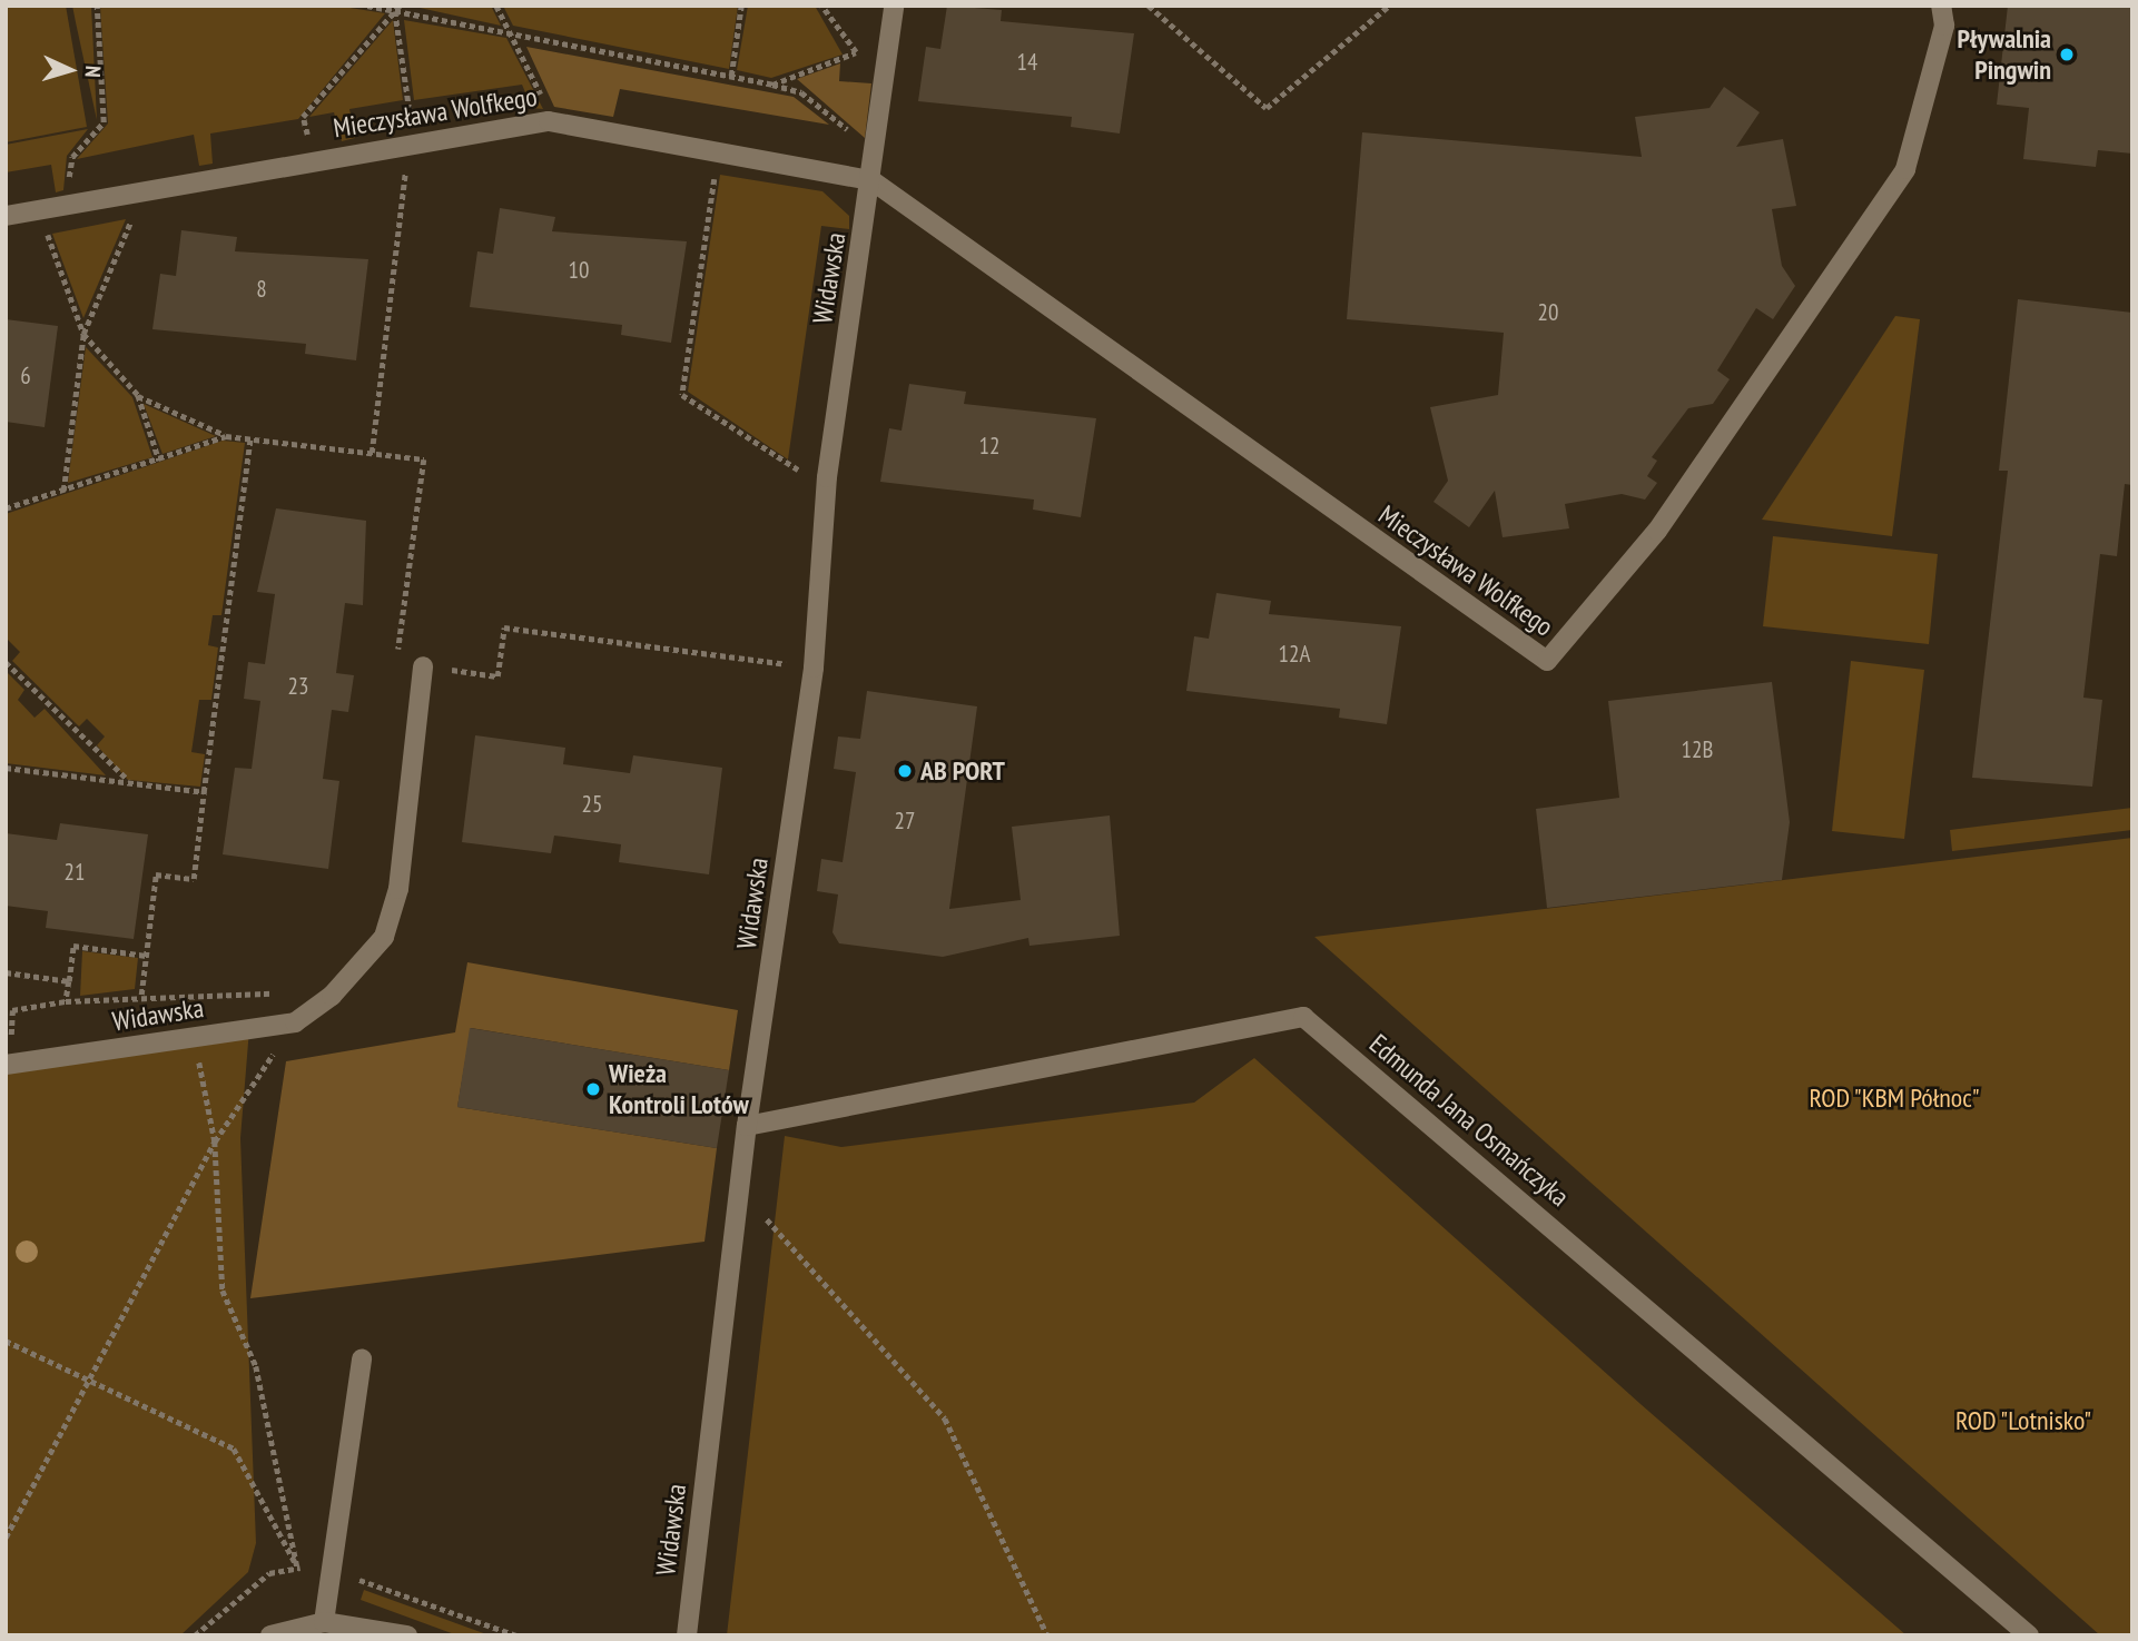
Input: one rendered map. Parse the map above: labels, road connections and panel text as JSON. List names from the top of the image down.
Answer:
{
  "streets": {
    "street": ["Mieczysława Wolfkego", "Widawska", "Edmunda Jana Osmańczyka"]
  },
  "crossings": [
    ["Mieczysława Wolfkego", "Widawska"],
    ["Widawska", "Edmunda Jana Osmańczyka"]
  ],
  "parks": ["ROD \"KBM Północ\"", "ROD \"Lotnisko\""],
  "places": ["Pływalnia Pingwin", "AB PORT", "Wieża Kontroli Lotów"],
  "house_numbers": [
    "14",
    "10",
    "8",
    "20",
    "6",
    "12",
    "12A",
    "23",
    "12B",
    "25",
    "27",
    "21"
  ],
  "north": "right"
}
